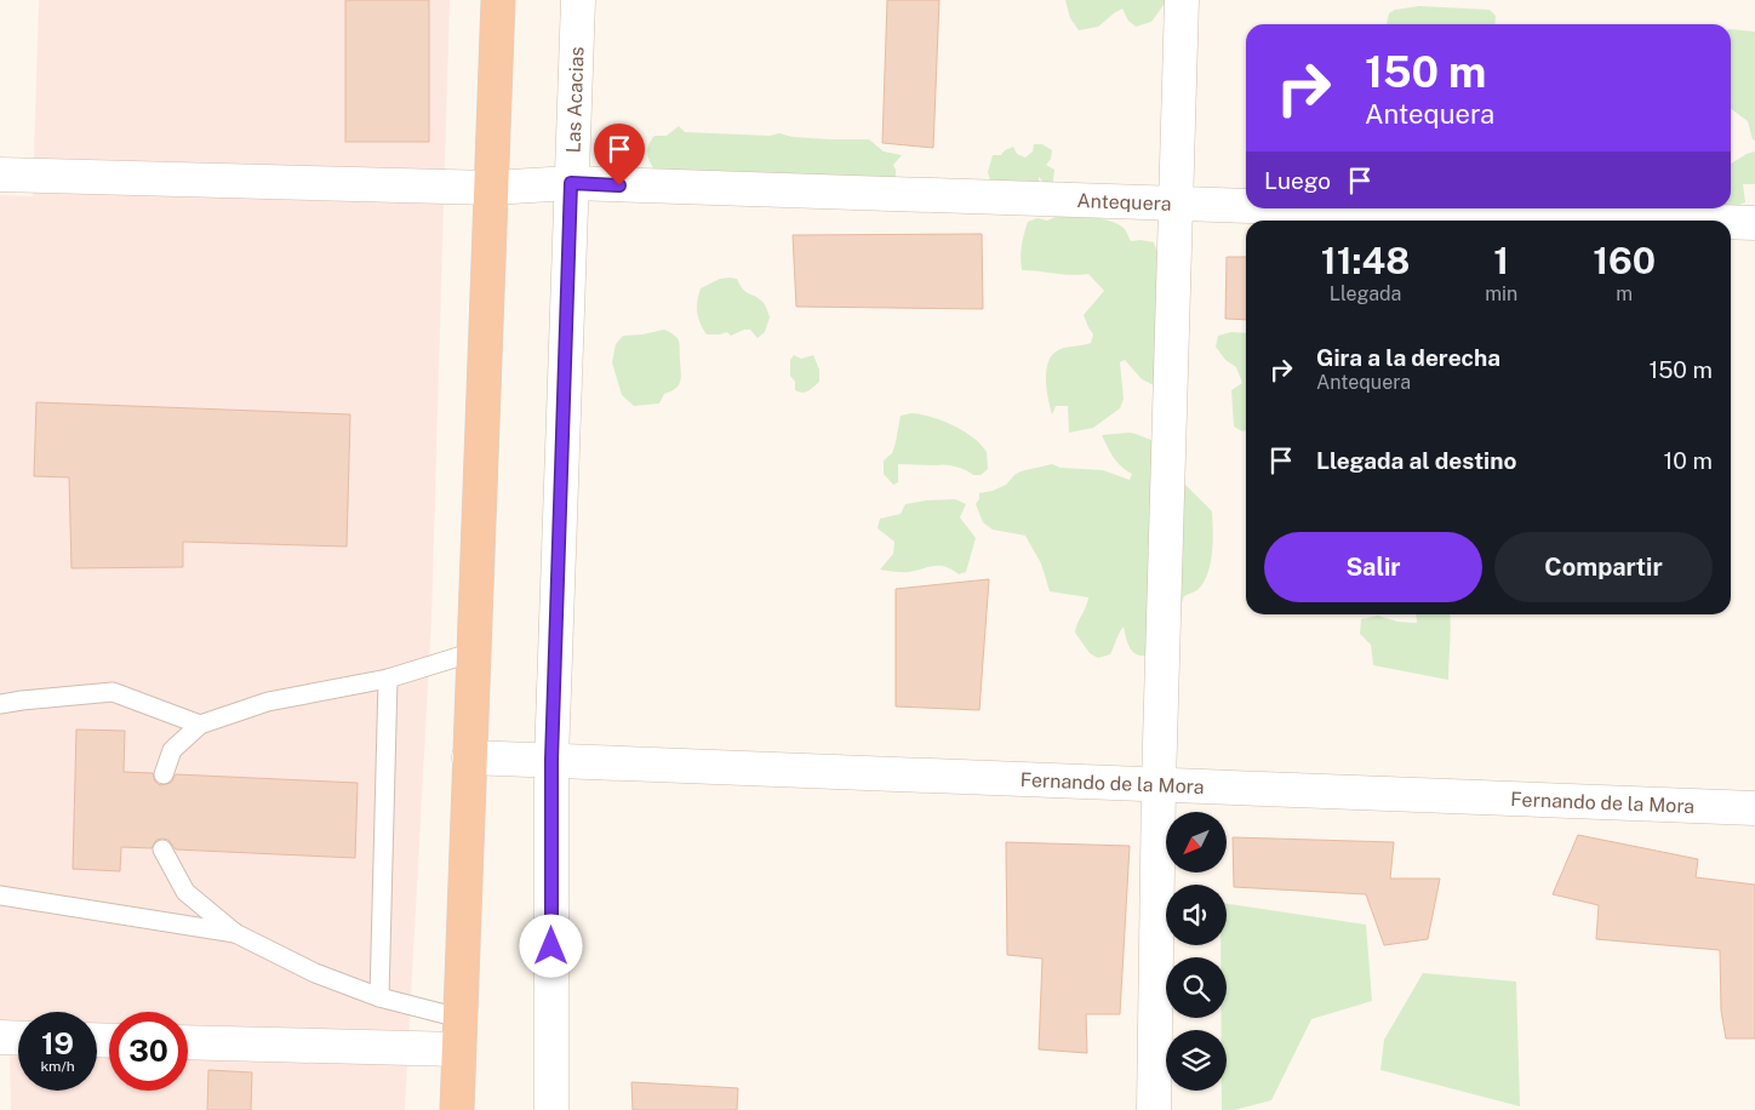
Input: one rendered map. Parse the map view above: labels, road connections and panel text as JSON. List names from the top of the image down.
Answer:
{
  "streets": {
    "street": ["Las Acacias", "Antequera", "Fernando de la Mora"]
  },
  "crossings": [
    ["Las Acacias", "Antequera"],
    ["Las Acacias", "Fernando de la Mora"]
  ],
  "north": "bottom left",
  "page": {
    "turn": ["150 m", "Antequera"],
    "then": "Luego",
    "eta": [
      "11:48",
      "Llegada",
      "1",
      "min",
      "160",
      "m"
    ],
    "list": [
      {
        "name": "Gira a la derecha",
        "note": "Antequera",
        "value": "150 m"
      },
      {
        "name": "Llegada al destino",
        "value": "10 m"
      }
    ],
    "buttons": ["Salir", "Compartir"],
    "speed": "19 km/h",
    "limit": "30"
  }
}
